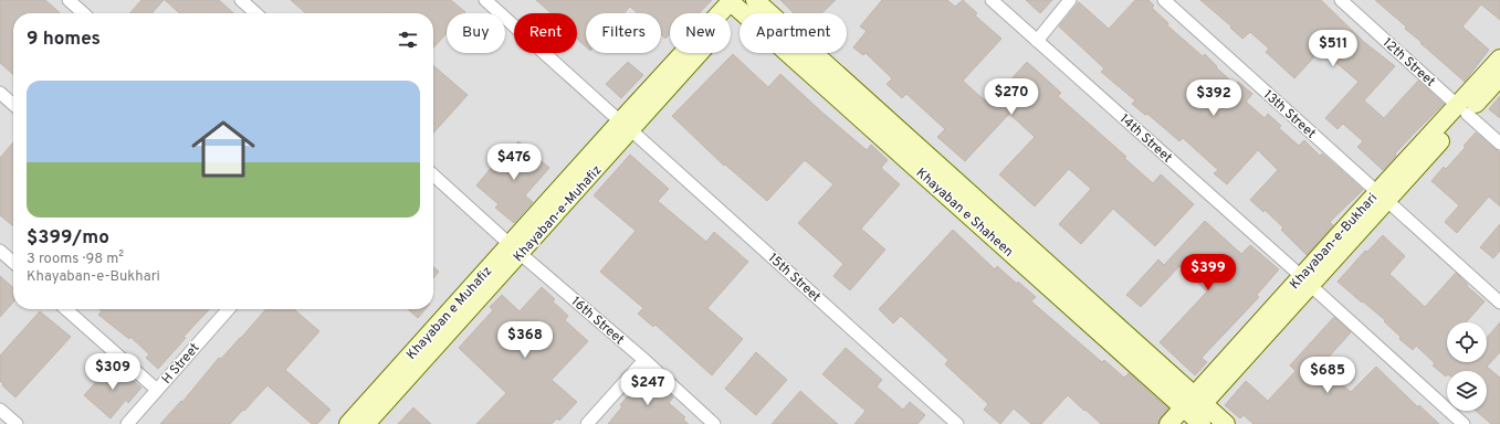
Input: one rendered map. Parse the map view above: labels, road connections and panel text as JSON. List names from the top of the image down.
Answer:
{
  "streets": {
    "street": [
      "12th Street",
      "13th Street",
      "14th Street",
      "Khayaban e Shaheen",
      "Khayaban-e-Muhafiz",
      "Khayaban-e-Bukhari",
      "15th Street",
      "Khayaban e Muhafiz",
      "16th Street",
      "H Street"
    ]
  },
  "crossings": [
    ["12th Street", "Khayaban-e-Bukhari"],
    ["13th Street", "Khayaban-e-Bukhari"],
    ["14th Street", "Khayaban-e-Bukhari"],
    ["Khayaban e Shaheen", "Khayaban-e-Muhafiz"],
    ["Khayaban e Shaheen", "Khayaban-e-Bukhari"],
    ["Khayaban-e-Muhafiz", "15th Street"],
    ["Khayaban-e-Muhafiz", "Khayaban e Muhafiz"],
    ["Khayaban-e-Muhafiz", "16th Street"]
  ],
  "page": {
    "chip": [
      "Buy",
      "Rent",
      "Filters",
      "New",
      "Apartment"
    ],
    "heading": "9 homes",
    "price": [
      "$511",
      "$270",
      "$392",
      "$476",
      "$399",
      "$368",
      "$309",
      "$685",
      "$247"
    ],
    "list": [
      {
        "name": "$399/mo",
        "note": "3 rooms · 98 m² · Khayaban-e-Bukhari"
      }
    ]
  }
}
